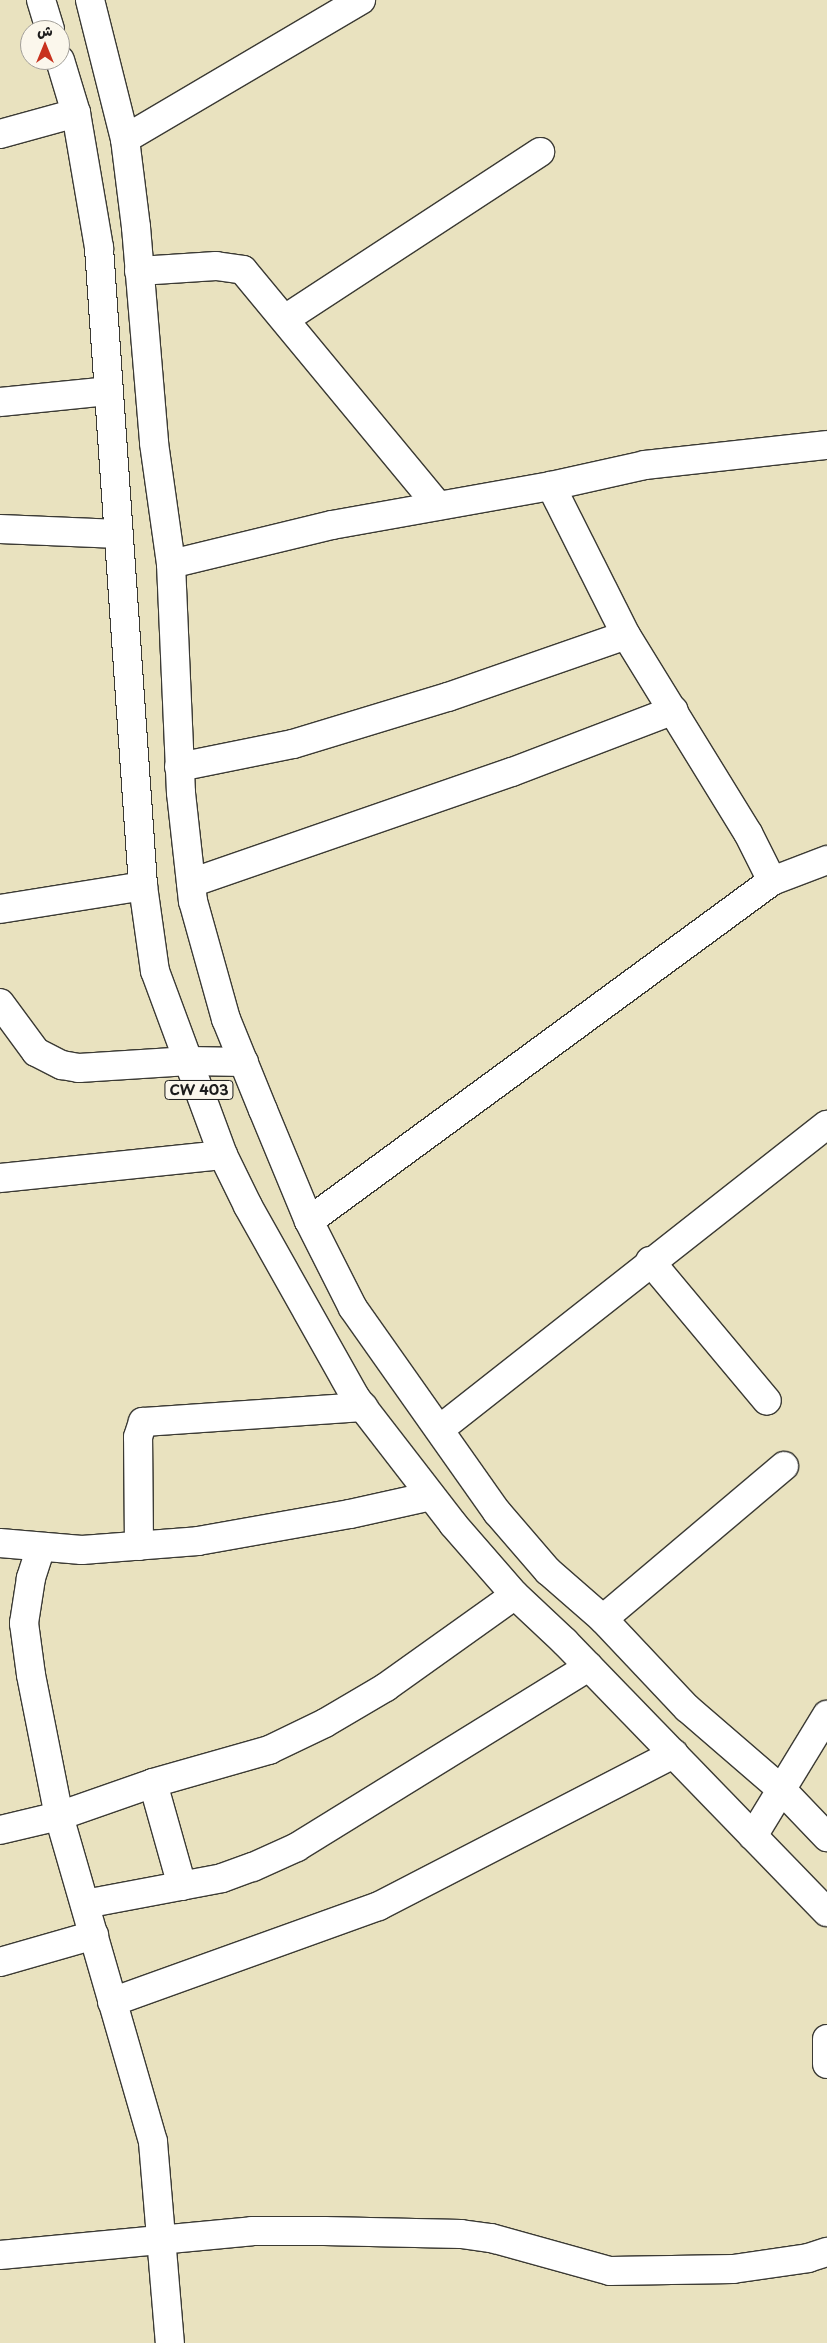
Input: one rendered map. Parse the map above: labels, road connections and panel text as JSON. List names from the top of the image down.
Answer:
{
  "streets": {
    "street": ["CW 403"]
  },
  "north": "top"
}
